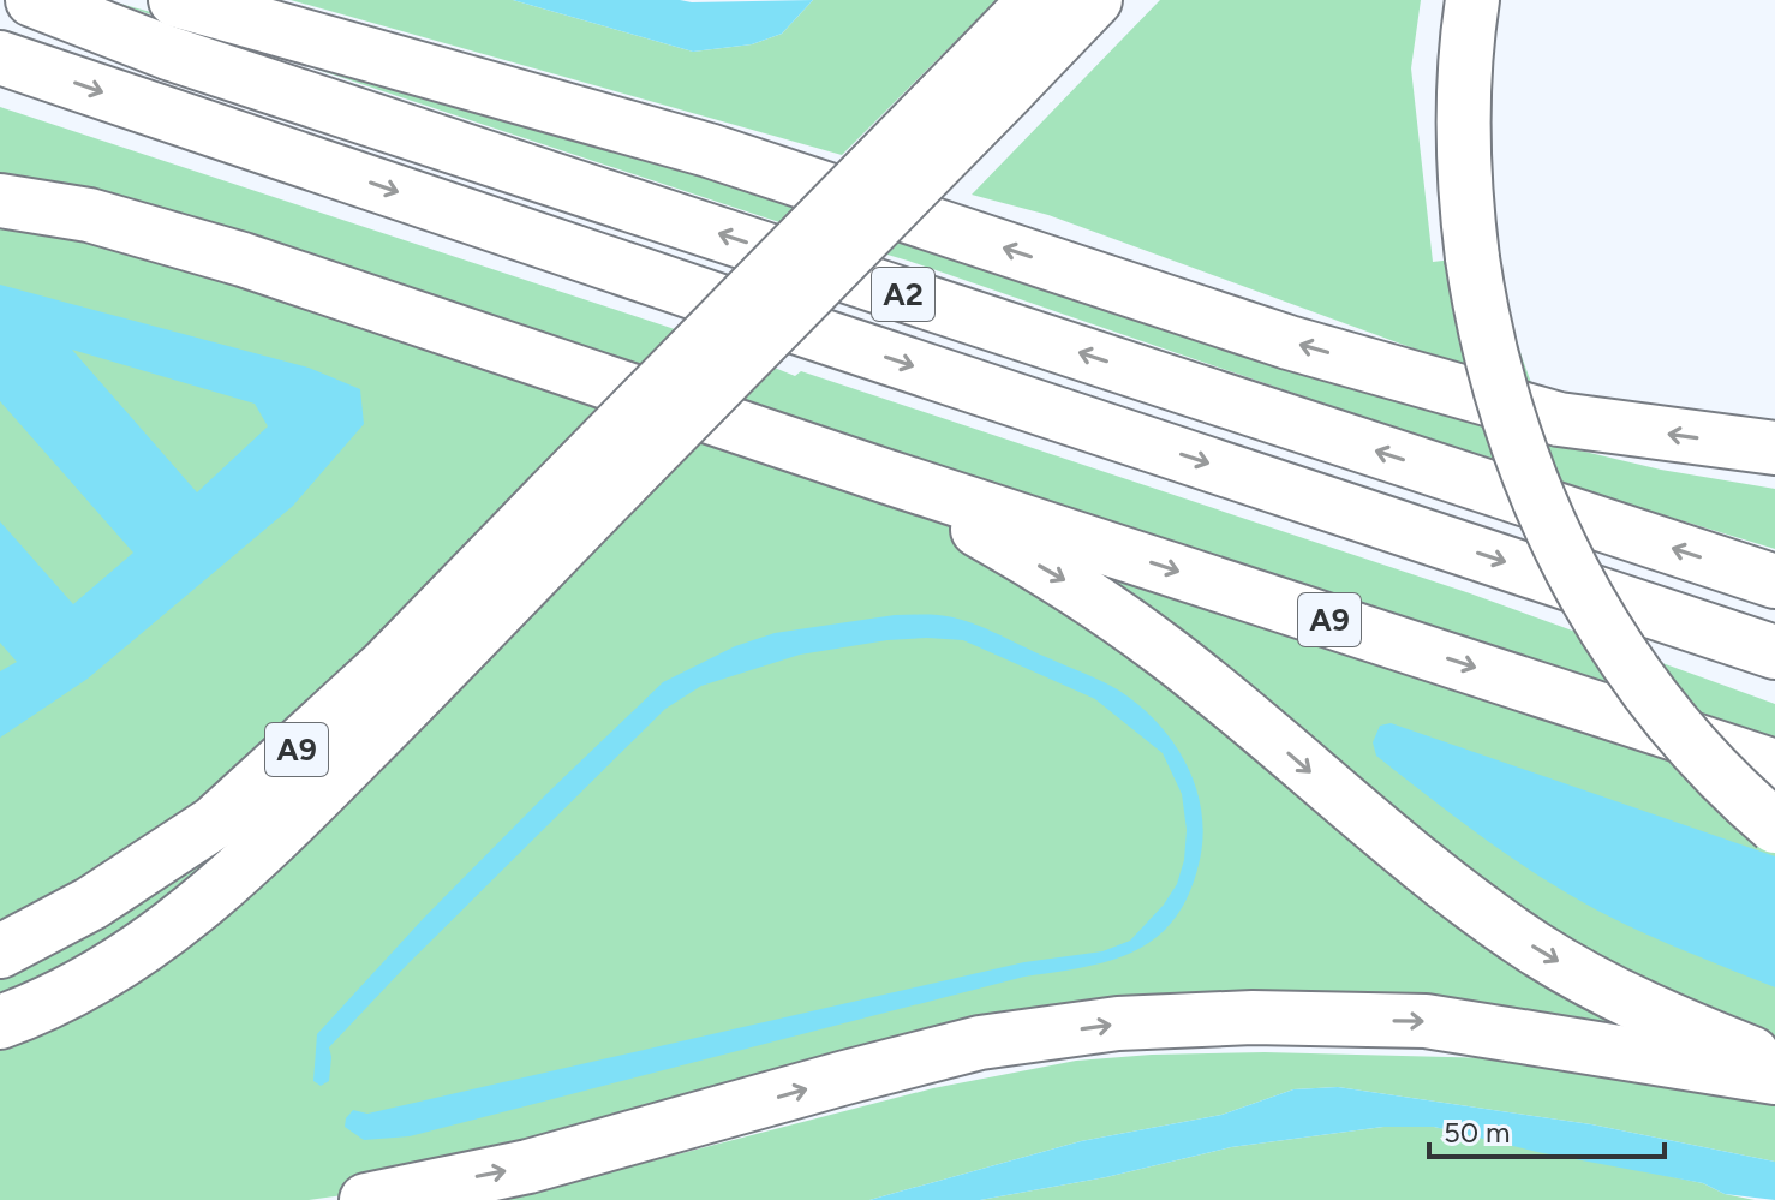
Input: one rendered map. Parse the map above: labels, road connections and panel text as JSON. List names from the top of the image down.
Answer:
{
  "streets": {
    "highway": ["A2", "A9"]
  },
  "scale_bar": "50 m"
}
